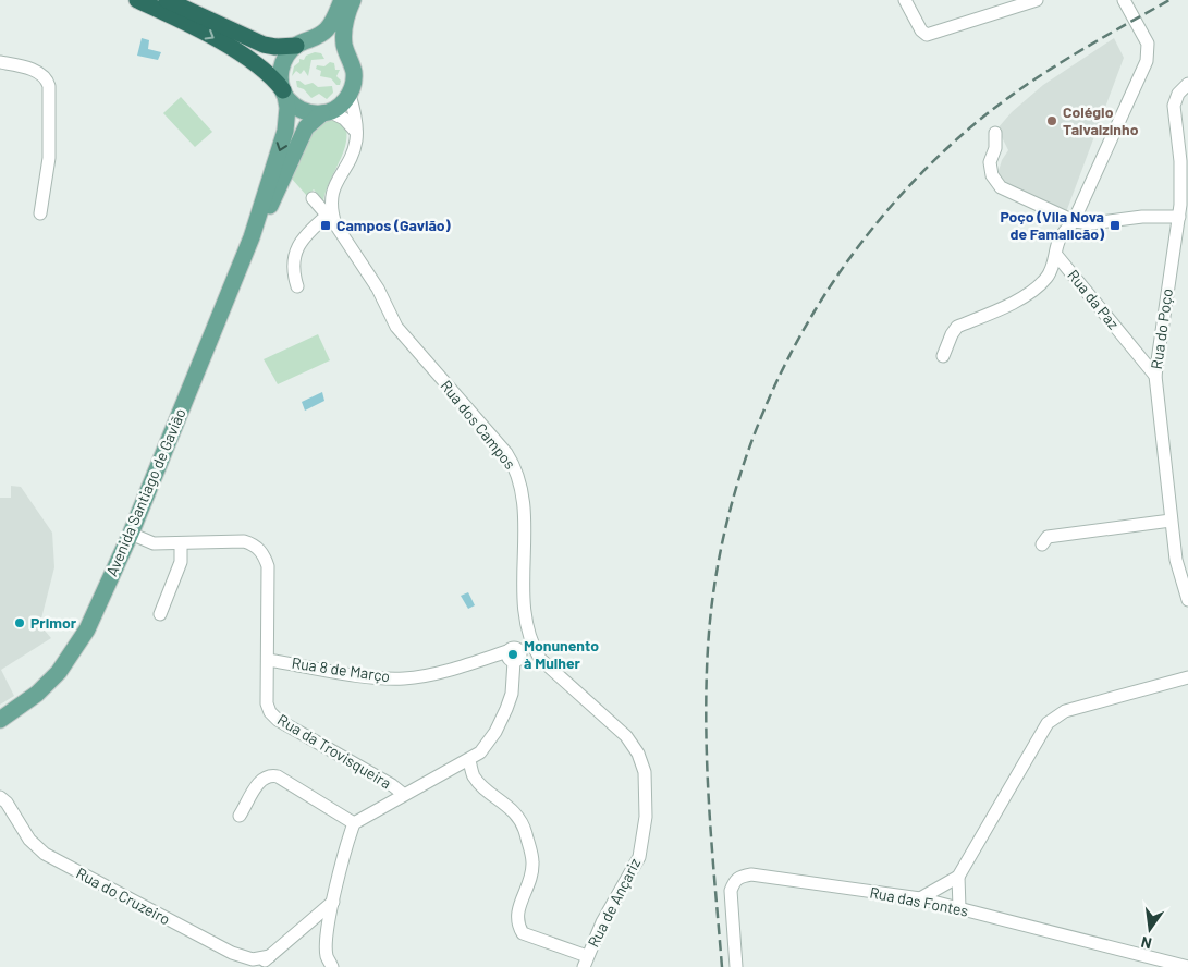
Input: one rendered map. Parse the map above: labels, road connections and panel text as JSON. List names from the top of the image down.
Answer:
{
  "streets": {
    "main road": ["Avenida Santiago de Gavião"],
    "street": [
      "Rua da Paz",
      "Rua do Poço",
      "Rua dos Campos",
      "Rua 8 de Março",
      "Rua da Trovisqueira",
      "Rua do Cruzeiro",
      "Rua das Fontes",
      "Rua de Ançariz"
    ]
  },
  "crossings": [
    ["Rua da Paz", "Rua do Poço"],
    ["Rua dos Campos", "Rua 8 de Março"],
    ["Rua dos Campos", "Rua de Ançariz"],
    ["Avenida Santiago de Gavião", "Rua da Trovisqueira"],
    ["Rua 8 de Março", "Rua da Trovisqueira"]
  ],
  "places": {
    "other": ["Colégio Talvaizinho", "Primor", "Monunento à Mulher"],
    "transit": ["Campos (Gavião)", "Poço (Vila Nova de Famalicão)"]
  },
  "north": "bottom"
}
